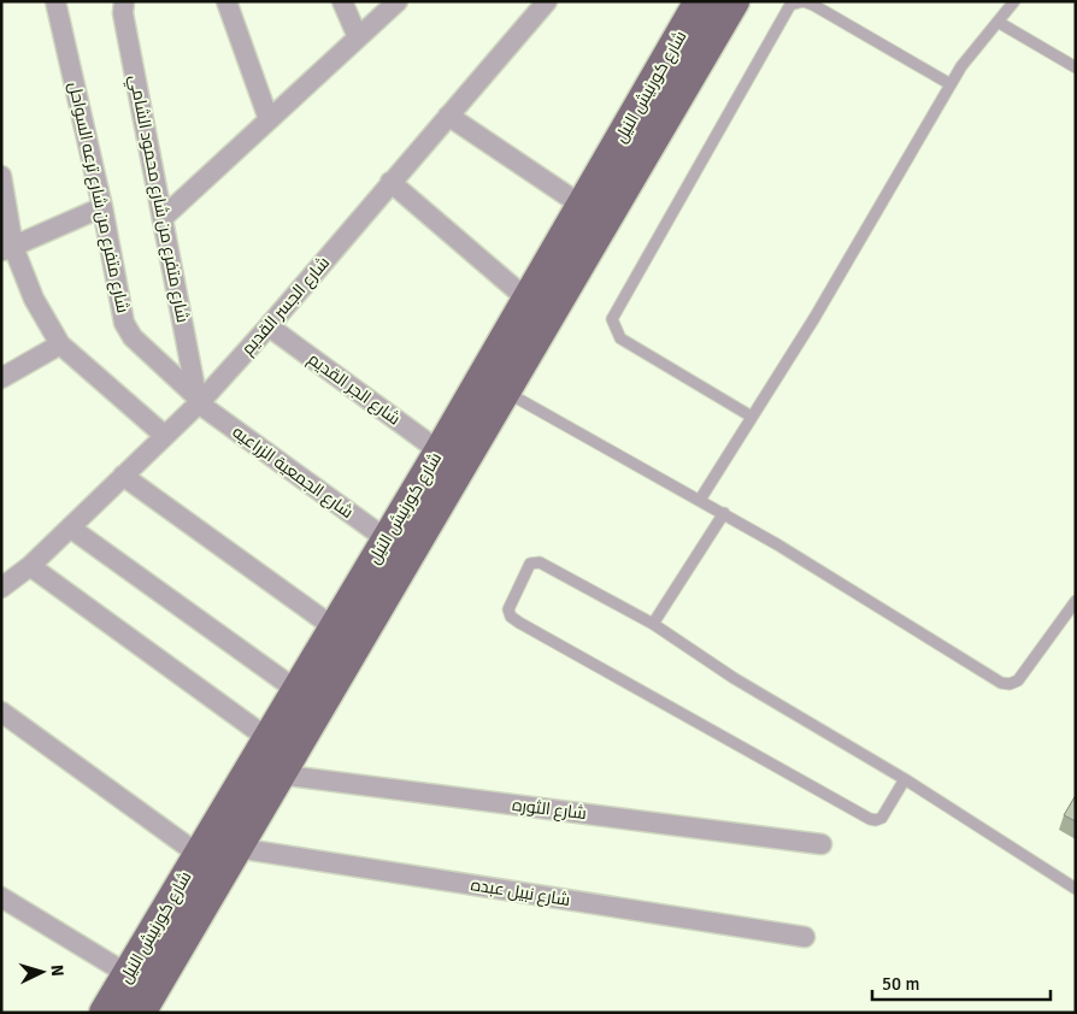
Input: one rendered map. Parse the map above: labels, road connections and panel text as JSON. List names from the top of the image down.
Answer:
{
  "streets": {
    "main road": ["شارع كورنيش النيل"],
    "street": [
      "شارع متفرع من شارع ترعه السواحل",
      "شارع متفرع من شارع محمود الشامي",
      "شارع الجسر القديم",
      "شارع الجر القديم",
      "شارع الجمعية الزراعيه",
      "شارع الثوره",
      "شارع نبيل عبده"
    ]
  },
  "crossings": [
    ["شارع كورنيش النيل", "شارع الجر القديم"],
    ["شارع كورنيش النيل", "شارع الجمعية الزراعيه"],
    ["شارع كورنيش النيل", "شارع الثوره"],
    ["شارع كورنيش النيل", "شارع نبيل عبده"],
    ["شارع متفرع من شارع ترعه السواحل", "شارع متفرع من شارع محمود الشامي"],
    ["شارع متفرع من شارع ترعه السواحل", "شارع الجسر القديم"],
    ["شارع متفرع من شارع ترعه السواحل", "شارع الجمعية الزراعيه"],
    ["شارع متفرع من شارع محمود الشامي", "شارع الجسر القديم"],
    ["شارع متفرع من شارع محمود الشامي", "شارع الجمعية الزراعيه"],
    ["شارع الجسر القديم", "شارع الجر القديم"],
    ["شارع الجسر القديم", "شارع الجمعية الزراعيه"]
  ],
  "scale_bar": "50 m",
  "north": "right"
}
